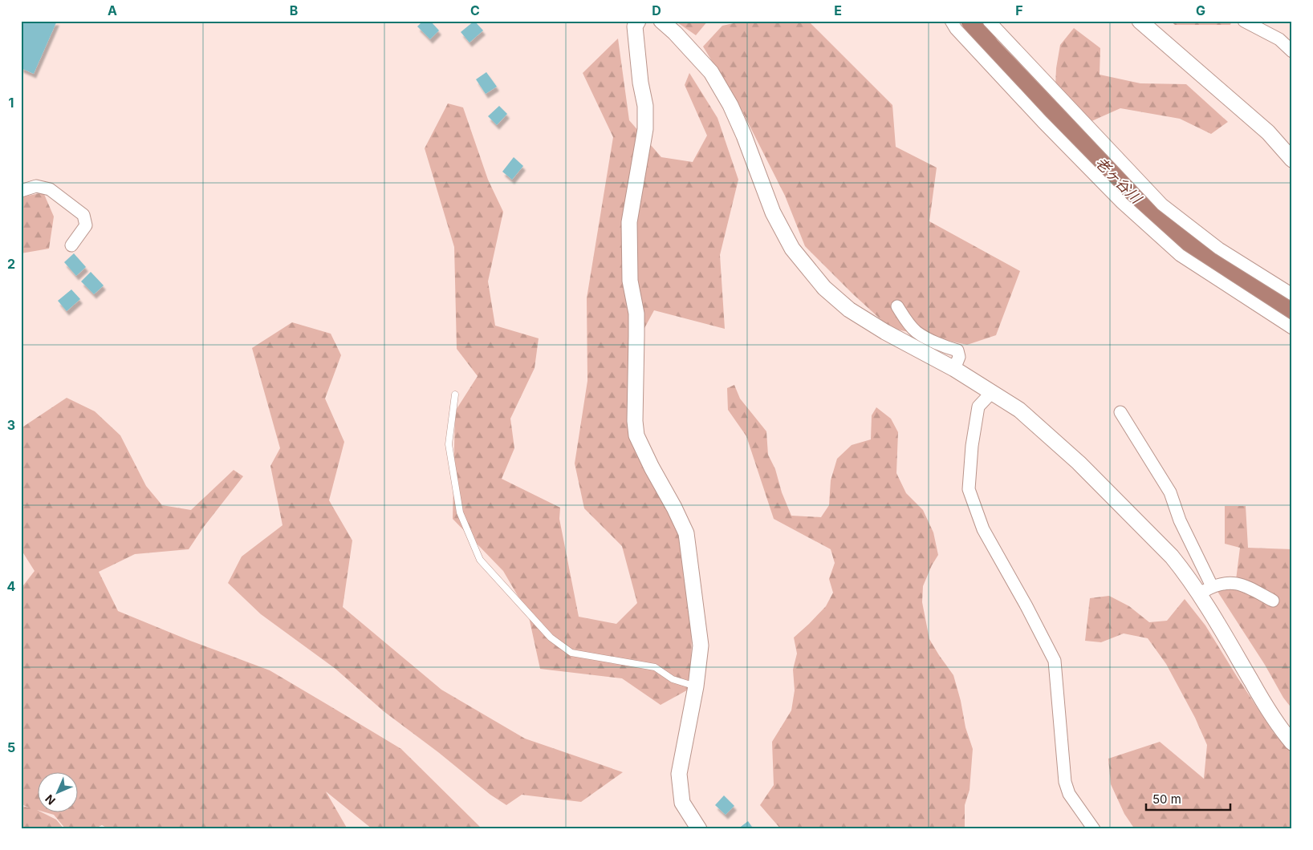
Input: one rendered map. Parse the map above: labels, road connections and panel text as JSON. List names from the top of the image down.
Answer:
{
  "water": ["老ヶ谷川"],
  "scale_bar": "50 m",
  "north": "bottom left",
  "grid": {
    "columns": [
      "A",
      "B",
      "C",
      "D",
      "E",
      "F",
      "G"
    ],
    "rows": [
      "1",
      "2",
      "3",
      "4",
      "5"
    ]
  }
}
